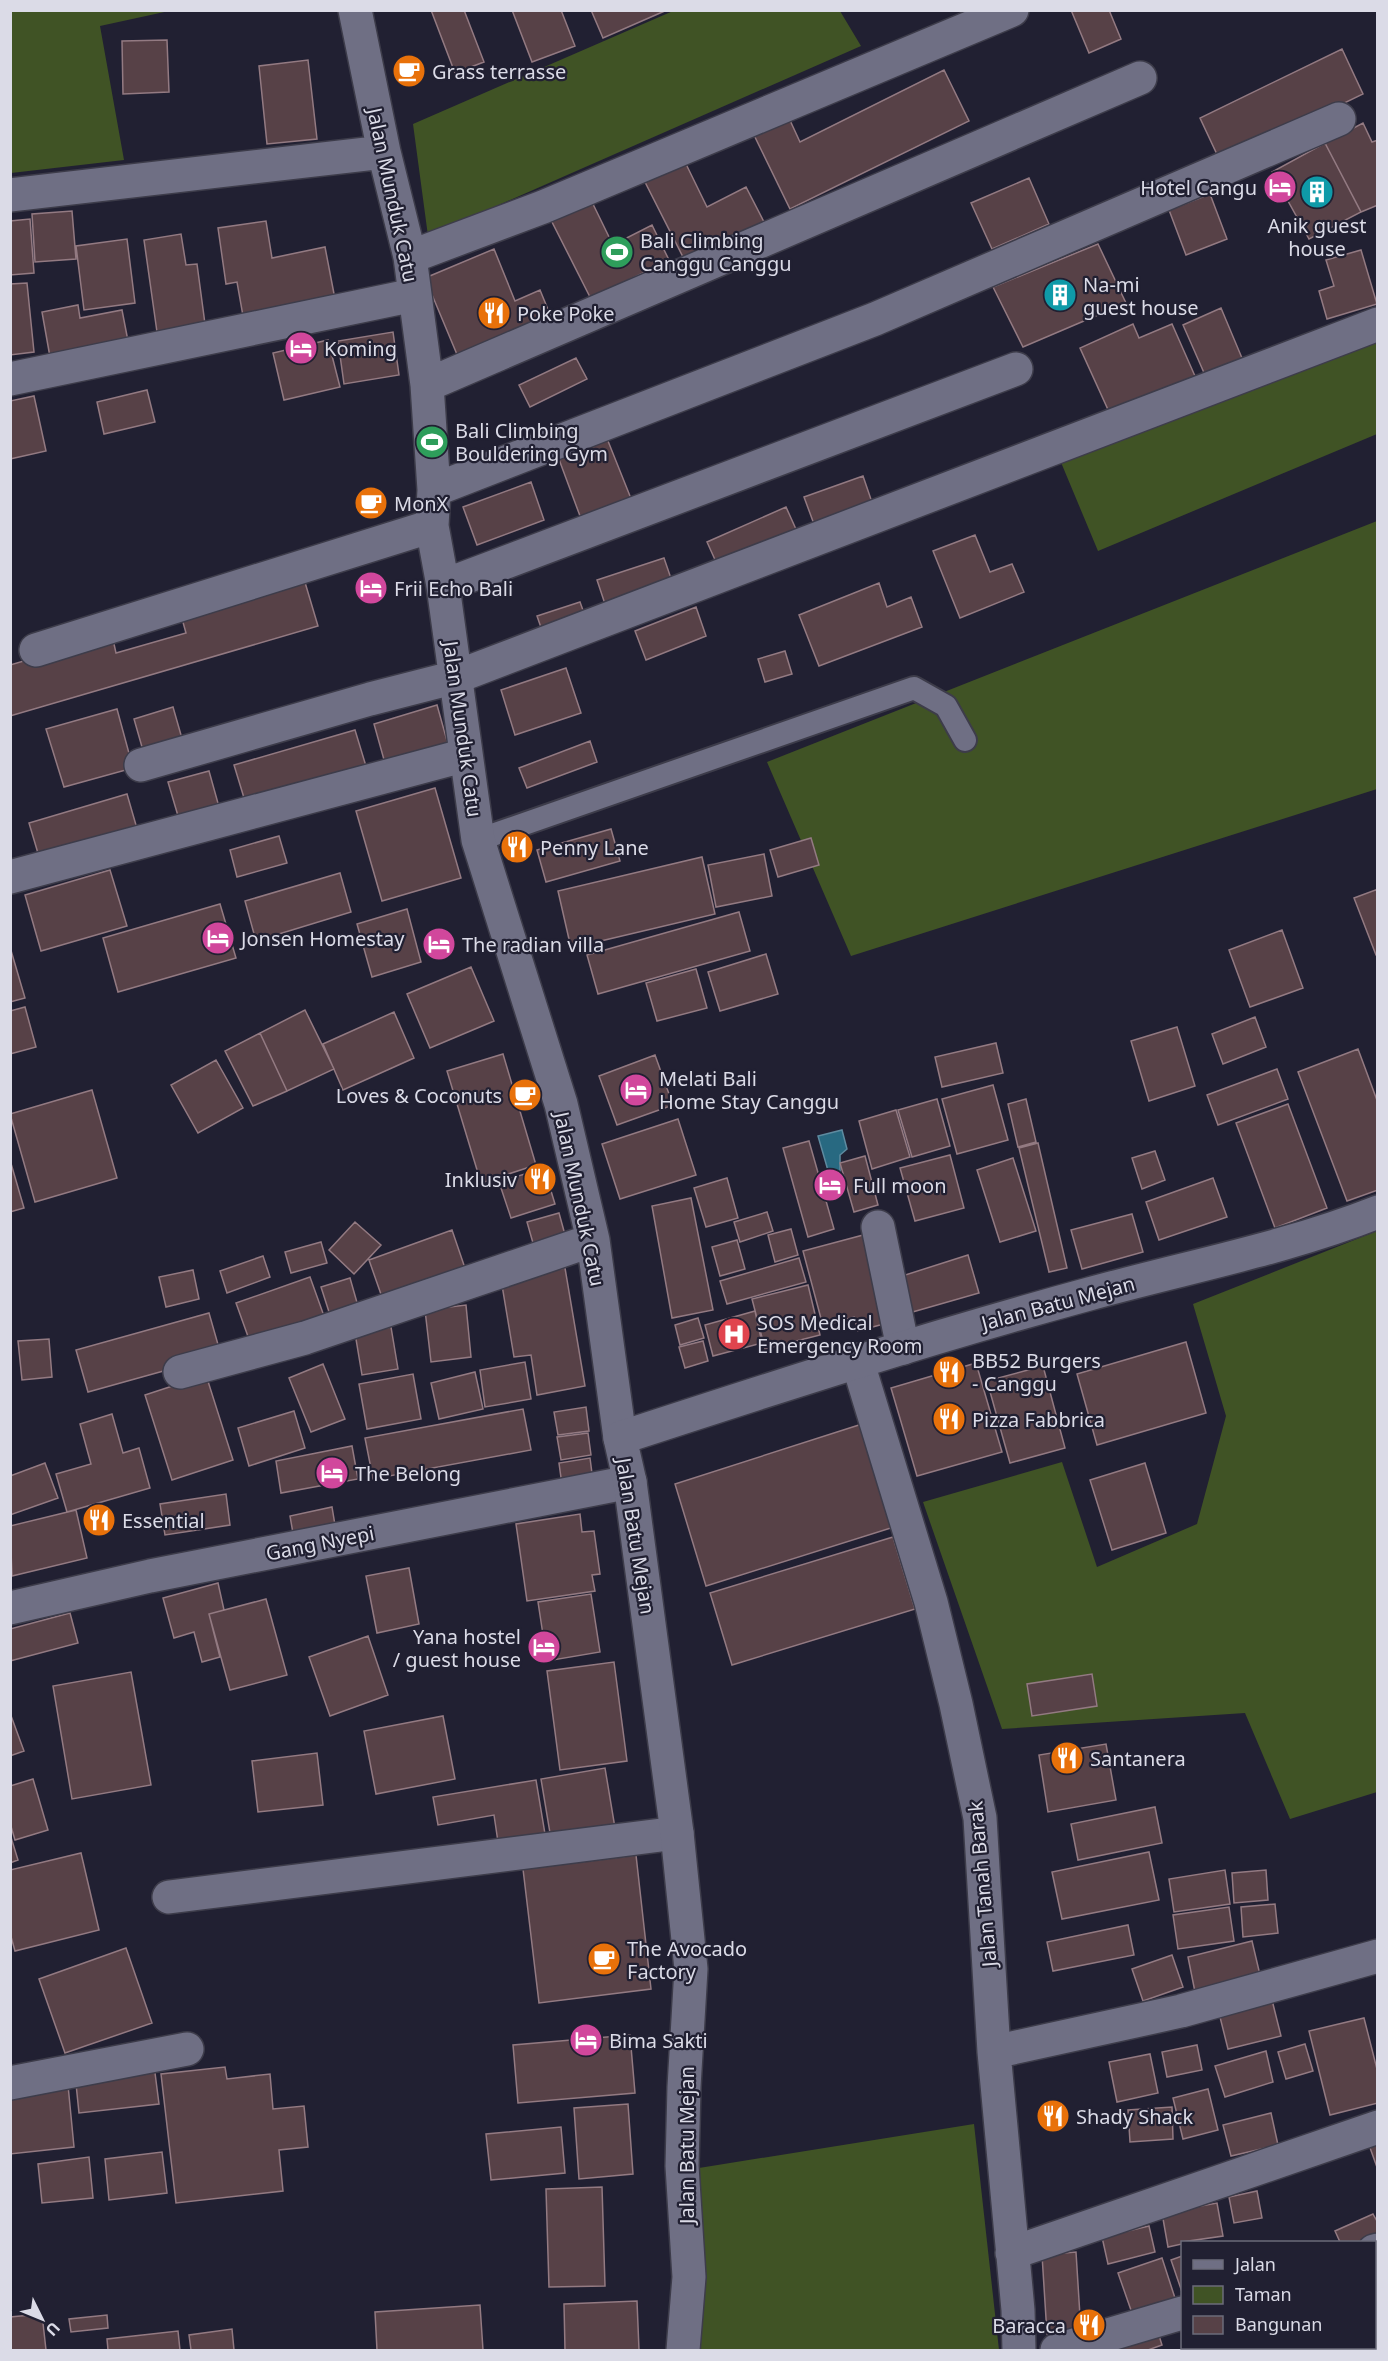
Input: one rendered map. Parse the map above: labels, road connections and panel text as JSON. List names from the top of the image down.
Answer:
{
  "streets": {
    "street": [
      "Jalan Munduk Catu",
      "Jalan Batu Mejan",
      "Gang Nyepi",
      "Jalan Tanah Barak"
    ]
  },
  "crossings": [
    ["Jalan Munduk Catu", "Jalan Batu Mejan"],
    ["Jalan Batu Mejan", "Gang Nyepi"],
    ["Jalan Batu Mejan", "Jalan Tanah Barak"]
  ],
  "places": {
    "cafe": [
      "Grass terrasse",
      "MonX",
      "Loves & Coconuts",
      "The Avocado Factory"
    ],
    "hotel": [
      "Hotel Cangu",
      "Koming",
      "Frii Echo Bali",
      "Jonsen Homestay",
      "The radian villa",
      "Melati Bali Home Stay Canggu",
      "Full moon",
      "The Belong",
      "Yana hostel / guest house",
      "Bima Sakti"
    ],
    "building": ["Anik guest house", "Na-mi guest house"],
    "sports": ["Bali Climbing Canggu Canggu", "Bali Climbing Bouldering Gym"],
    "restaurant": [
      "Poke Poke",
      "Penny Lane",
      "Inklusiv",
      "BB52 Burgers - Canggu",
      "Pizza Fabbrica",
      "Essential",
      "Santanera",
      "Shady Shack",
      "Baracca"
    ],
    "hospital": ["SOS Medical Emergency Room"]
  },
  "legend": ["Jalan", "Taman", "Bangunan"],
  "north": "bottom right"
}
